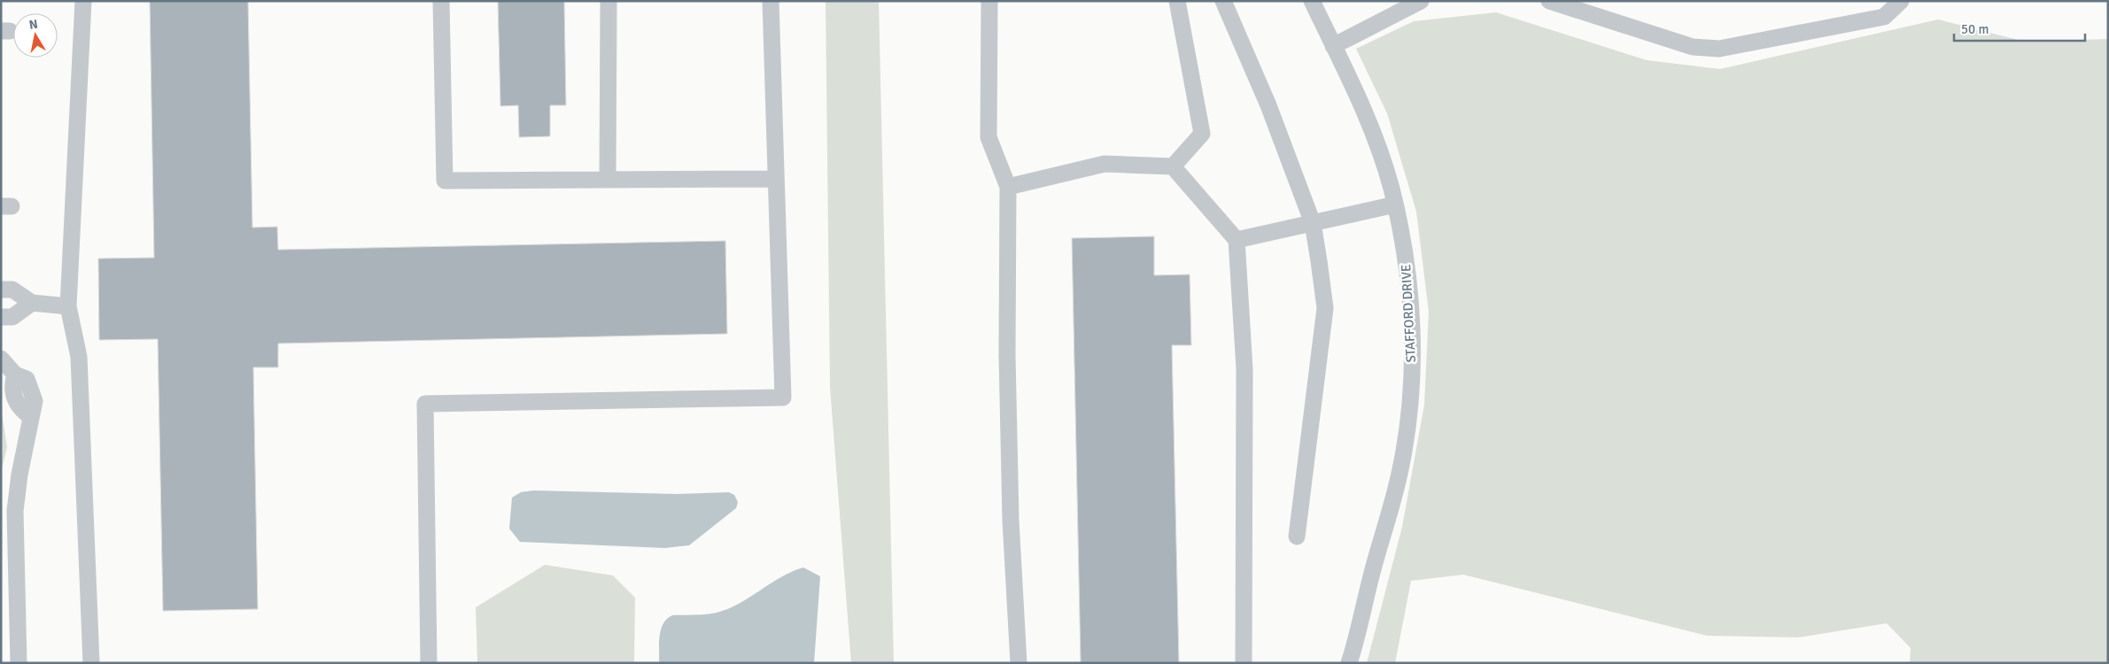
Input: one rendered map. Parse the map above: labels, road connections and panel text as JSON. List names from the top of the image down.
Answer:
{
  "streets": {
    "street": ["STAFFORD DRIVE"]
  },
  "scale_bar": "50 m",
  "north": "top"
}
